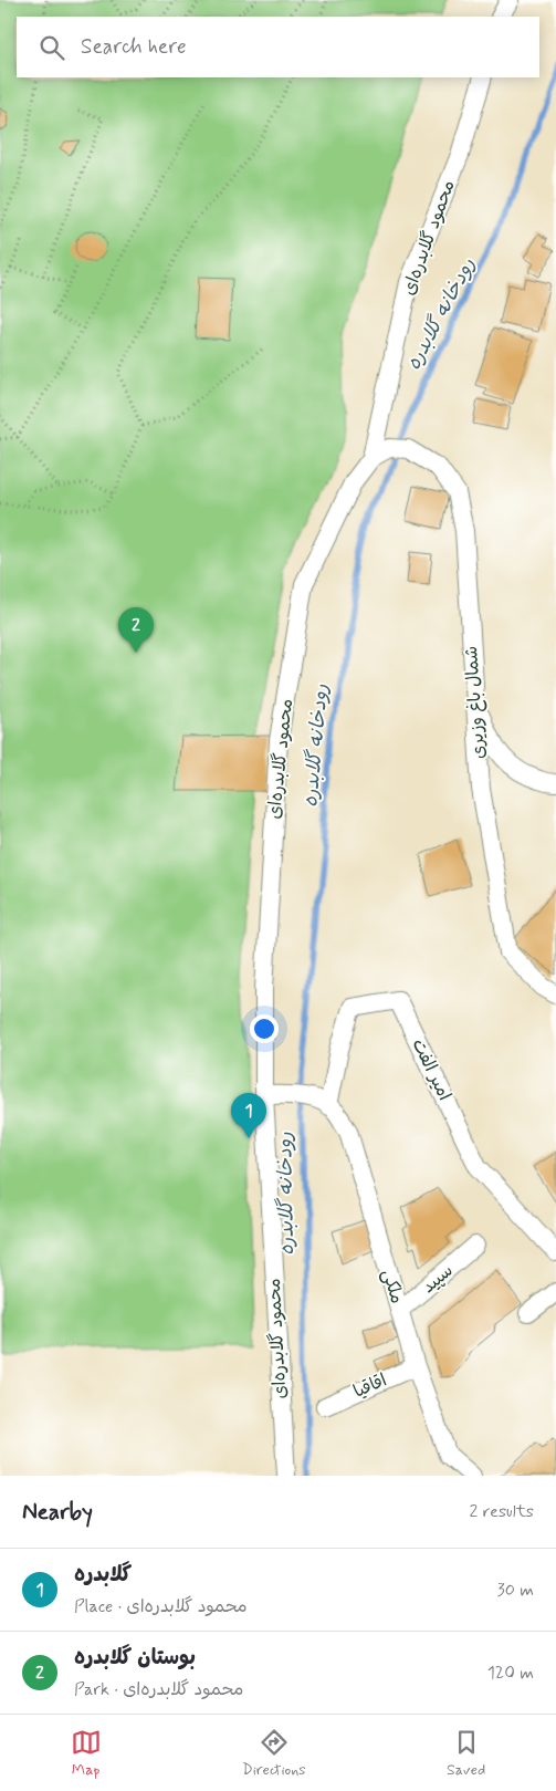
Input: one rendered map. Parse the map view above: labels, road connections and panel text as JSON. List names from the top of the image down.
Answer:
{
  "streets": {
    "street": [
      "محمود گلابدره‌ای",
      "شمال باغ وزیری",
      "امیر الفت",
      "سپید",
      "ملکی",
      "اقاقیا"
    ]
  },
  "crossings": [
    ["محمود گلابدره‌ای", "شمال باغ وزیری"],
    ["امیر الفت", "ملکی"],
    ["سپید", "ملکی"],
    ["ملکی", "اقاقیا"]
  ],
  "water": ["رودخانه گلابدره"],
  "page": {
    "search": "Search here",
    "pins": ["2", "1"],
    "heading": ["Nearby", "2 results"],
    "list": [
      {
        "mark": "1",
        "name": "گلابدره",
        "note": "Place · محمود گلابدره‌ای",
        "value": "30 m"
      },
      {
        "mark": "2",
        "name": "بوستان گلابدره",
        "note": "Park · محمود گلابدره‌ای",
        "value": "120 m"
      }
    ],
    "nav": ["Map", "Directions", "Saved"]
  }
}
